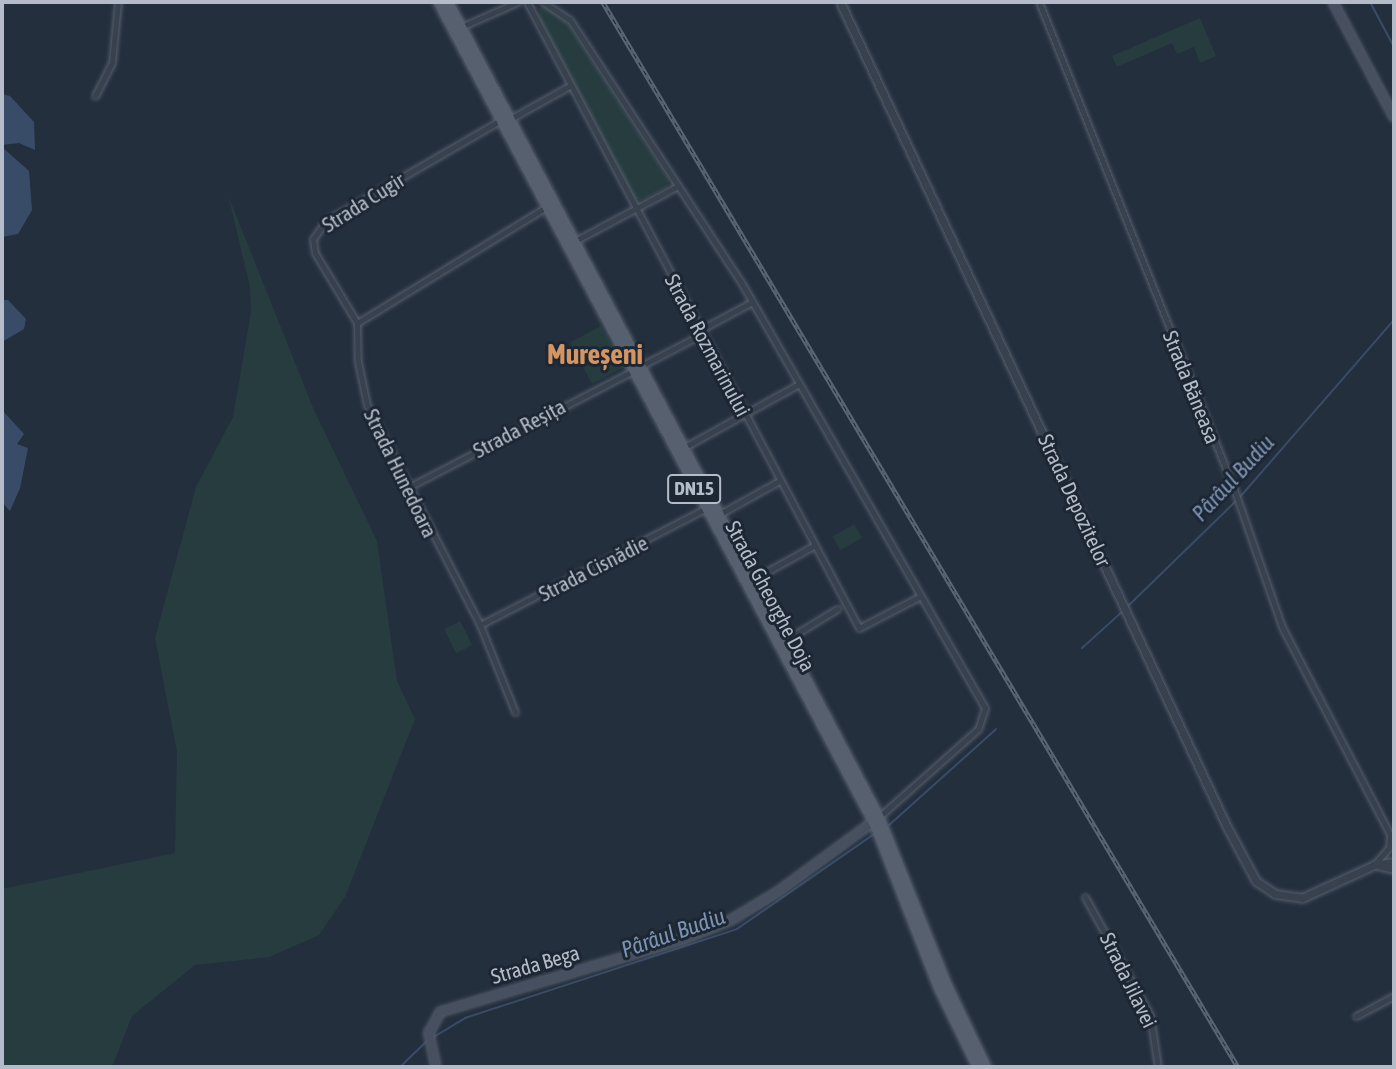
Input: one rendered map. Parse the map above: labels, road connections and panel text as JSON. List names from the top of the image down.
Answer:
{
  "streets": {
    "main road": ["DN15", "Strada Gheorghe Doja", "Strada Bega"],
    "street": [
      "Strada Cugir",
      "Strada Rozmarinului",
      "Strada Băneasa",
      "Strada Reșița",
      "Strada Hunedoara",
      "Strada Depozitelor",
      "Strada Cisnădie",
      "Strada Jilavei"
    ]
  },
  "crossings": [
    ["Strada Cugir", "Strada Hunedoara"],
    ["Strada Cugir", "Strada Gheorghe Doja"],
    ["Strada Rozmarinului", "Strada Reșița"],
    ["Strada Reșița", "Strada Hunedoara"],
    ["Strada Reșița", "Strada Gheorghe Doja"],
    ["Strada Hunedoara", "Strada Cisnădie"],
    ["Strada Cisnădie", "Strada Gheorghe Doja"],
    ["Strada Gheorghe Doja", "Strada Bega"]
  ],
  "districts": ["Mureșeni"],
  "water": ["Pârâul Budiu"]
}
